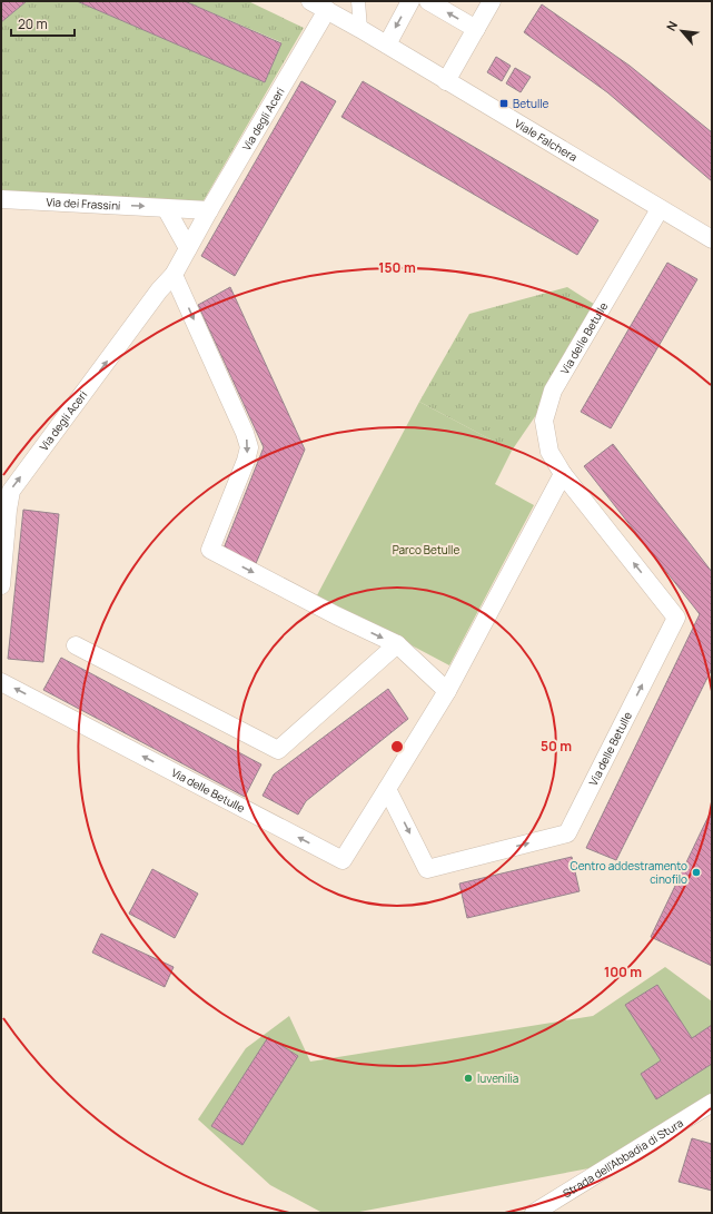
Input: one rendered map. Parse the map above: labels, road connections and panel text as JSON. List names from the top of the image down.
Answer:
{
  "streets": {
    "street": [
      "Via degli Aceri",
      "Viale Falchera",
      "Via dei Frassini",
      "Via delle Betulle",
      "Strada dell'Abbadia di Stura"
    ]
  },
  "crossings": [
    ["Via degli Aceri", "Viale Falchera"],
    ["Via degli Aceri", "Via dei Frassini"],
    ["Viale Falchera", "Via delle Betulle"]
  ],
  "one_way": ["Via degli Aceri", "Via dei Frassini"],
  "parks": ["Parco Betulle"],
  "places": {
    "transit": ["Betulle"],
    "other": ["Centro addestramento cinofilo", "Iuvenilia"]
  },
  "scale_bar": "20 m",
  "north": "top left",
  "rings": ["150 m", "50 m", "100 m"]
}
